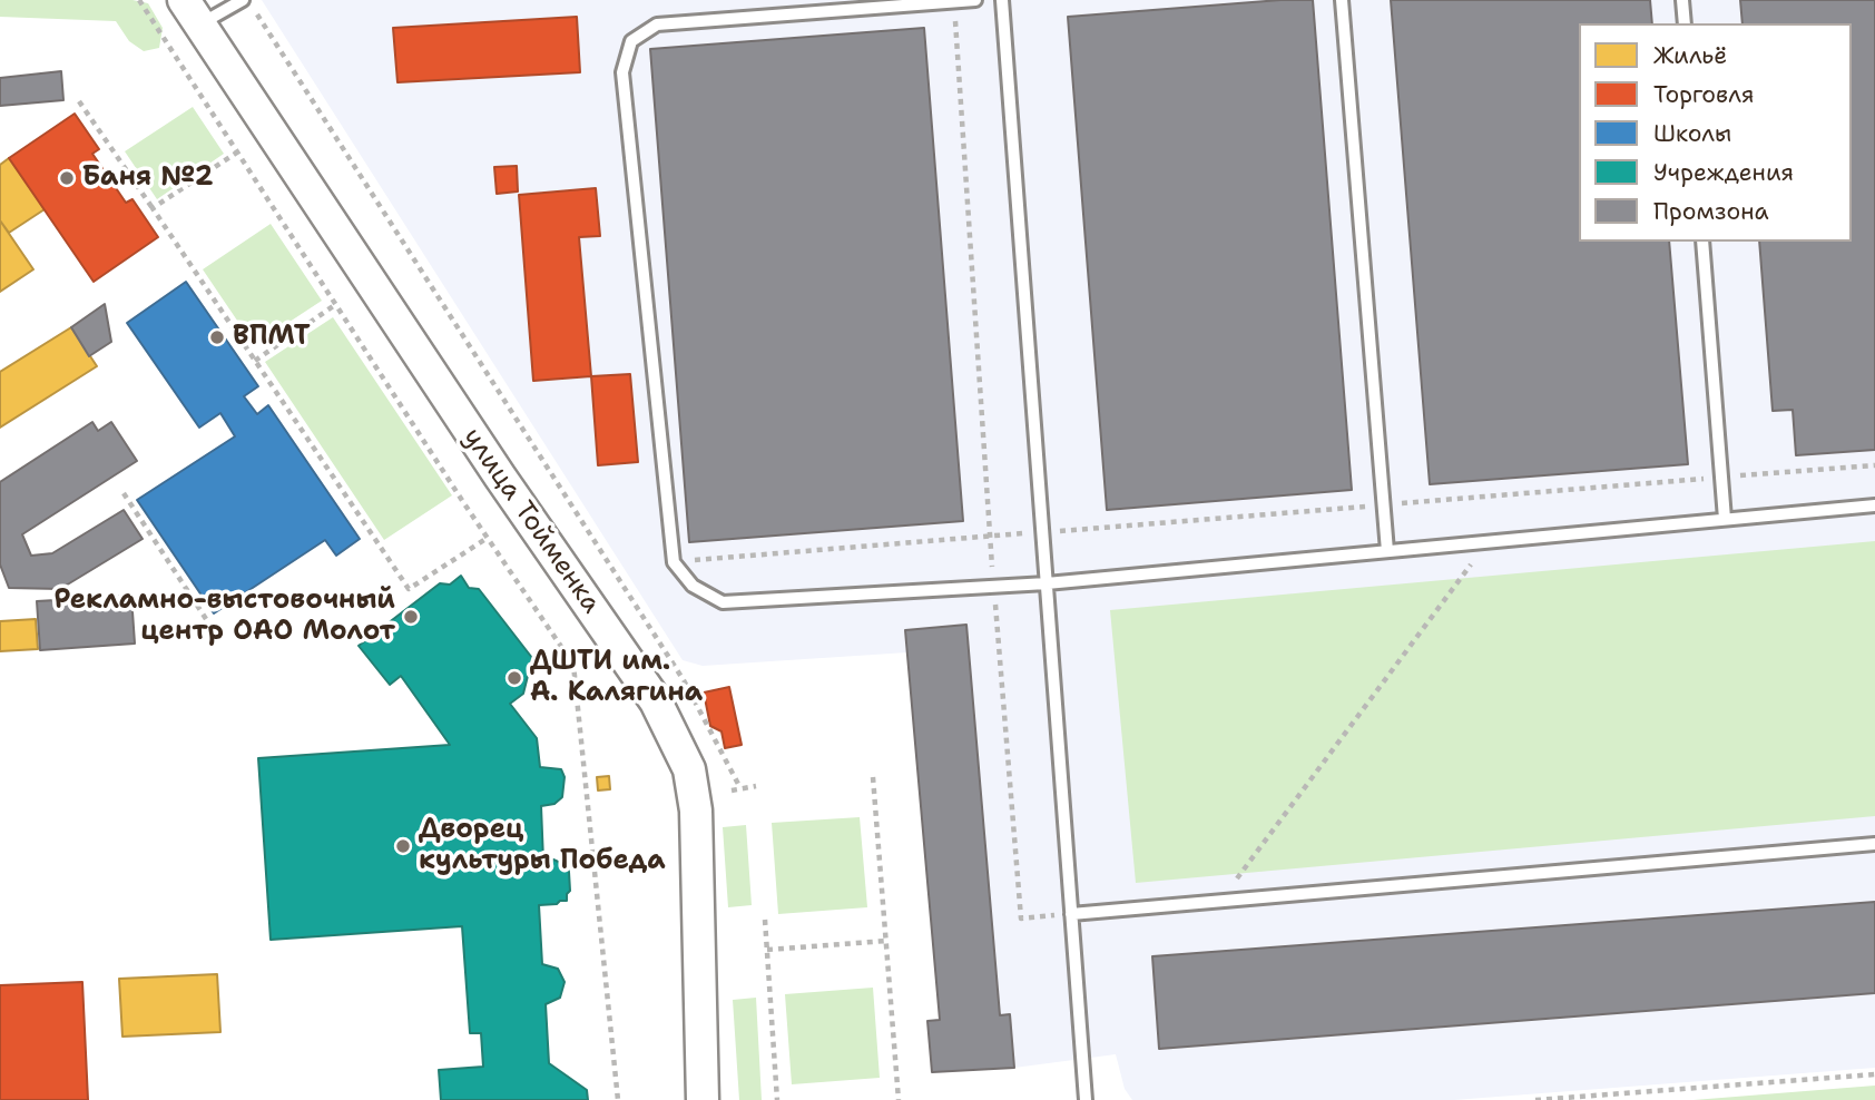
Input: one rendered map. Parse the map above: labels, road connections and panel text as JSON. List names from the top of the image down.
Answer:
{
  "streets": {
    "street": ["улица Тойменка"]
  },
  "places": [
    "Баня №2",
    "ВПМТ",
    "Рекламно-выстовочный центр ОАО Молот",
    "ДШТИ им. А. Калягина",
    "Дворец культуры Победа"
  ],
  "legend": [
    "Жильё",
    "Торговля",
    "Школы",
    "Учреждения",
    "Промзона"
  ]
}
